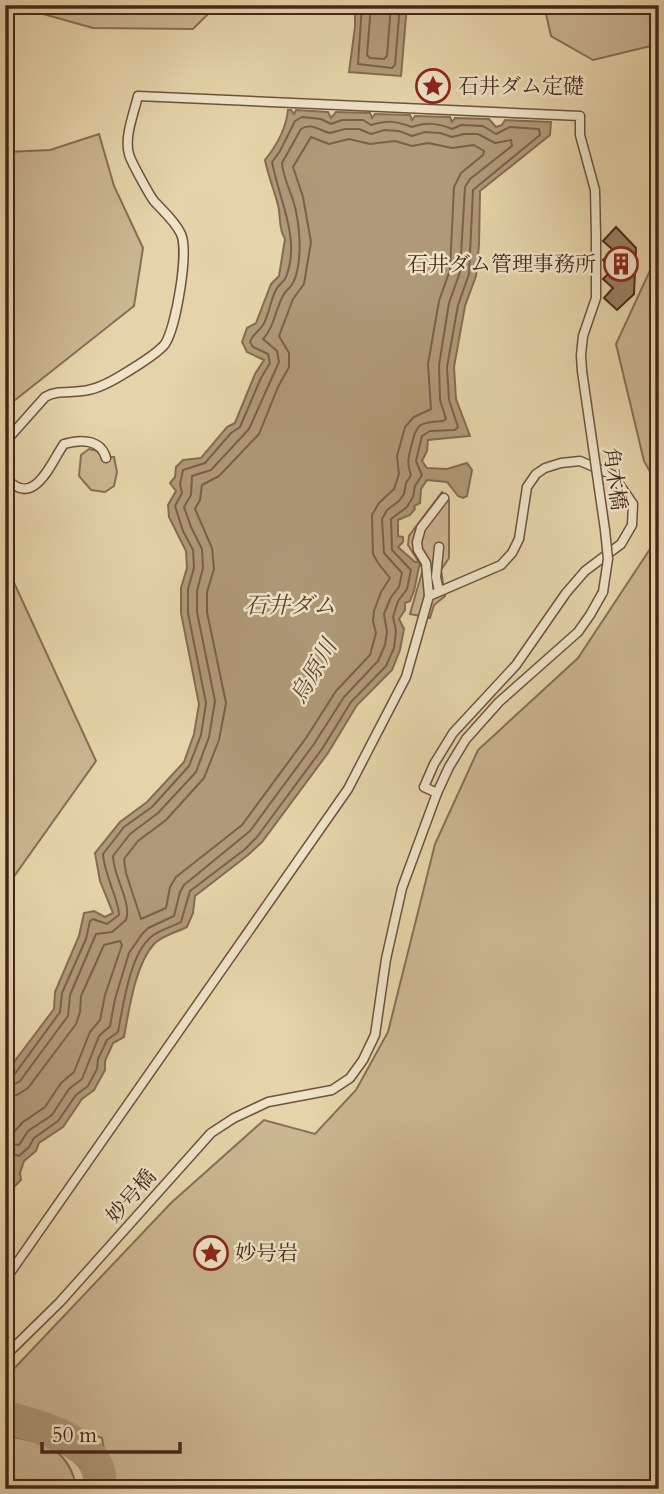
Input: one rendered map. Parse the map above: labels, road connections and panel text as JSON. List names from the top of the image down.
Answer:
{
  "streets": {
    "lane": ["角木橋", "妙号橋"]
  },
  "crossings": [
    ["角木橋", "妙号橋"]
  ],
  "water": ["石井ダム", "烏原川"],
  "places": {
    "place": ["石井ダム定礎", "妙号岩"],
    "building": ["石井ダム管理事務所"]
  },
  "scale_bar": "50 m"
}
